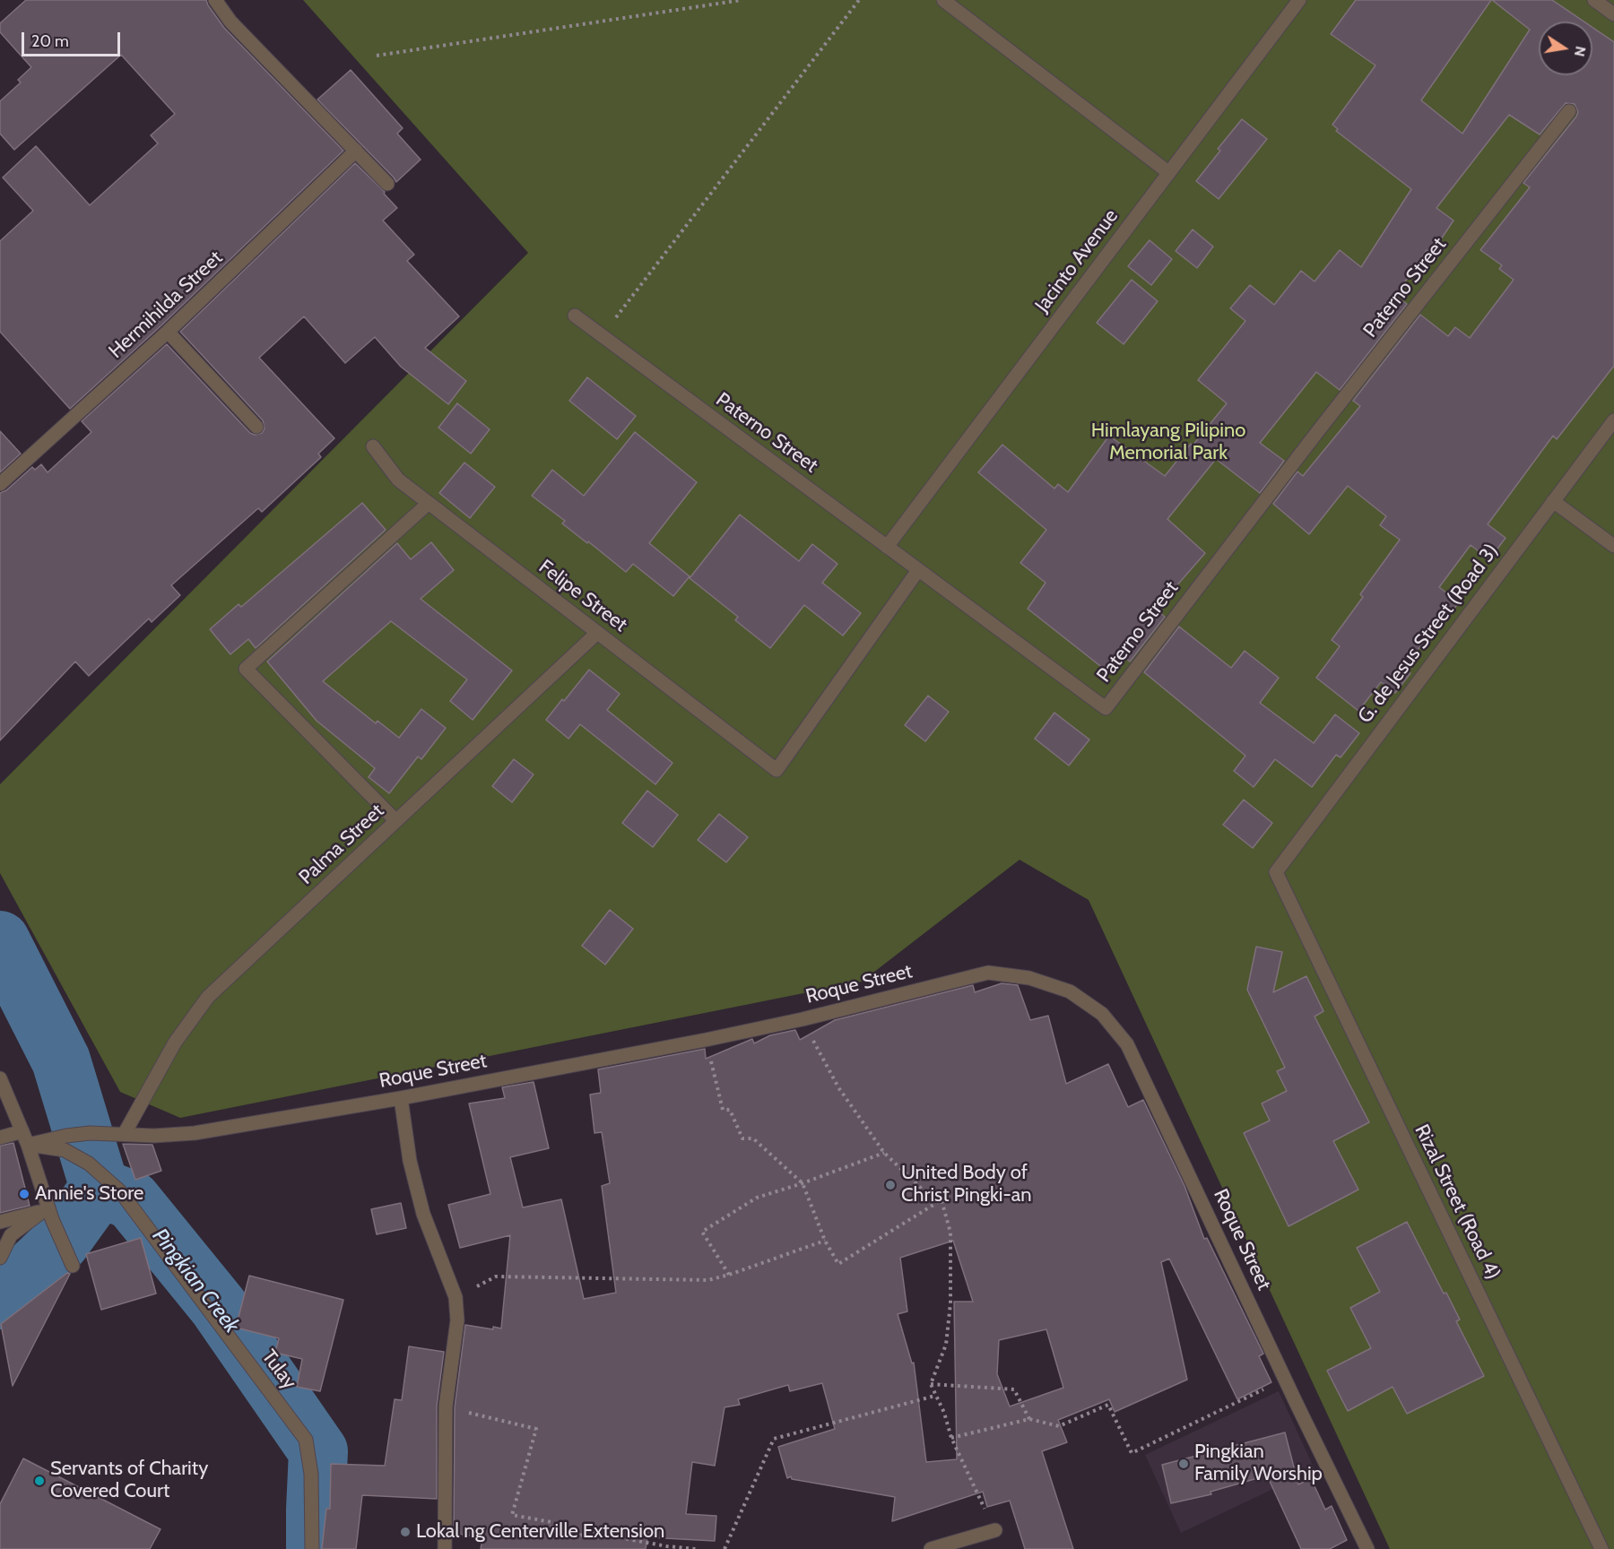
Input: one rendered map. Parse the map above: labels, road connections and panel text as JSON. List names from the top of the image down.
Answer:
{
  "streets": {
    "street": [
      "Jacinto Avenue",
      "Paterno Street",
      "Hermihilda Street",
      "Felipe Street",
      "G. de Jesus Street (Road 3)",
      "Palma Street",
      "Roque Street",
      "Rizal Street (Road 4)",
      "Tulay"
    ]
  },
  "crossings": [
    ["Jacinto Avenue", "Paterno Street"],
    ["Paterno Street", "Felipe Street"],
    ["Felipe Street", "Palma Street"],
    ["G. de Jesus Street (Road 3)", "Rizal Street (Road 4)"],
    ["Palma Street", "Roque Street"],
    ["Roque Street", "Tulay"]
  ],
  "water": ["Pingkian Creek"],
  "parks": ["Himlayang Pilipino Memorial Park"],
  "places": [
    "United Body of Christ Pingki-an",
    "Annie's Store",
    "Pingkian Family Worship",
    "Servants of Charity Covered Court",
    "Lokal ng Centerville Extension"
  ],
  "scale_bar": "20 m",
  "north": "right"
}
